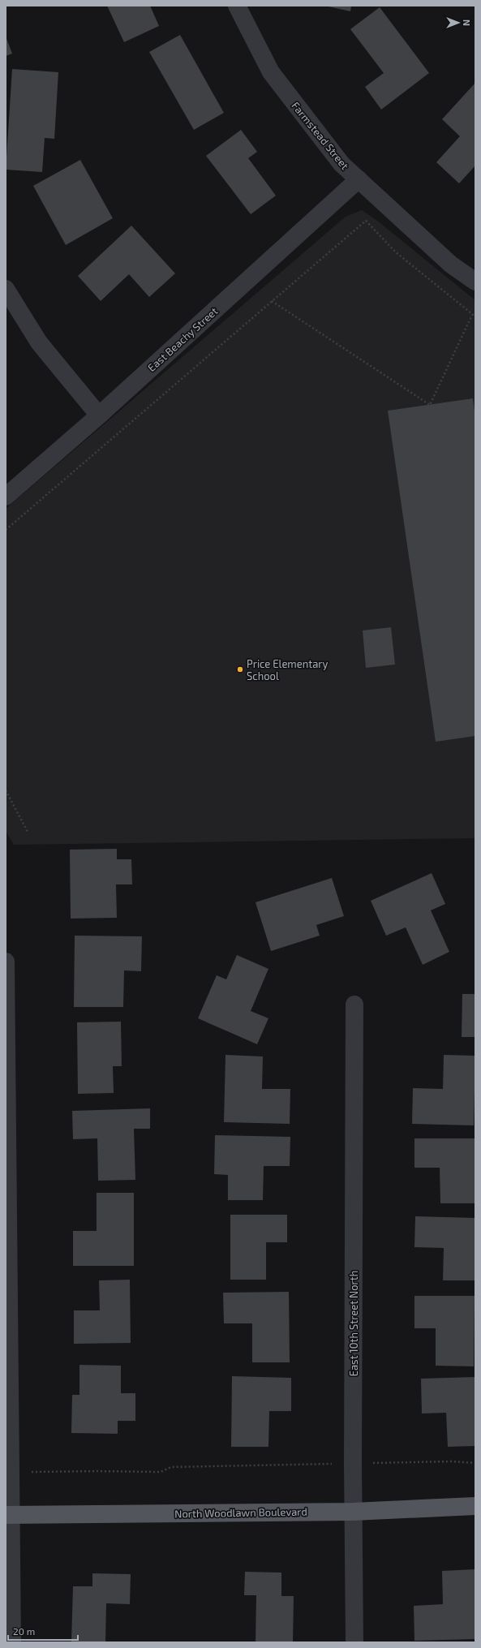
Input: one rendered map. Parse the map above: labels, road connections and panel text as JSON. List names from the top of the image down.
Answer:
{
  "streets": {
    "main road": ["North Woodlawn Boulevard"],
    "street": ["Farmstead Street", "East Beachy Street", "East 10th Street North"]
  },
  "crossings": [
    ["Farmstead Street", "East Beachy Street"],
    ["East 10th Street North", "North Woodlawn Boulevard"]
  ],
  "places": ["Price Elementary School"],
  "scale_bar": "20 m",
  "north": "right"
}
